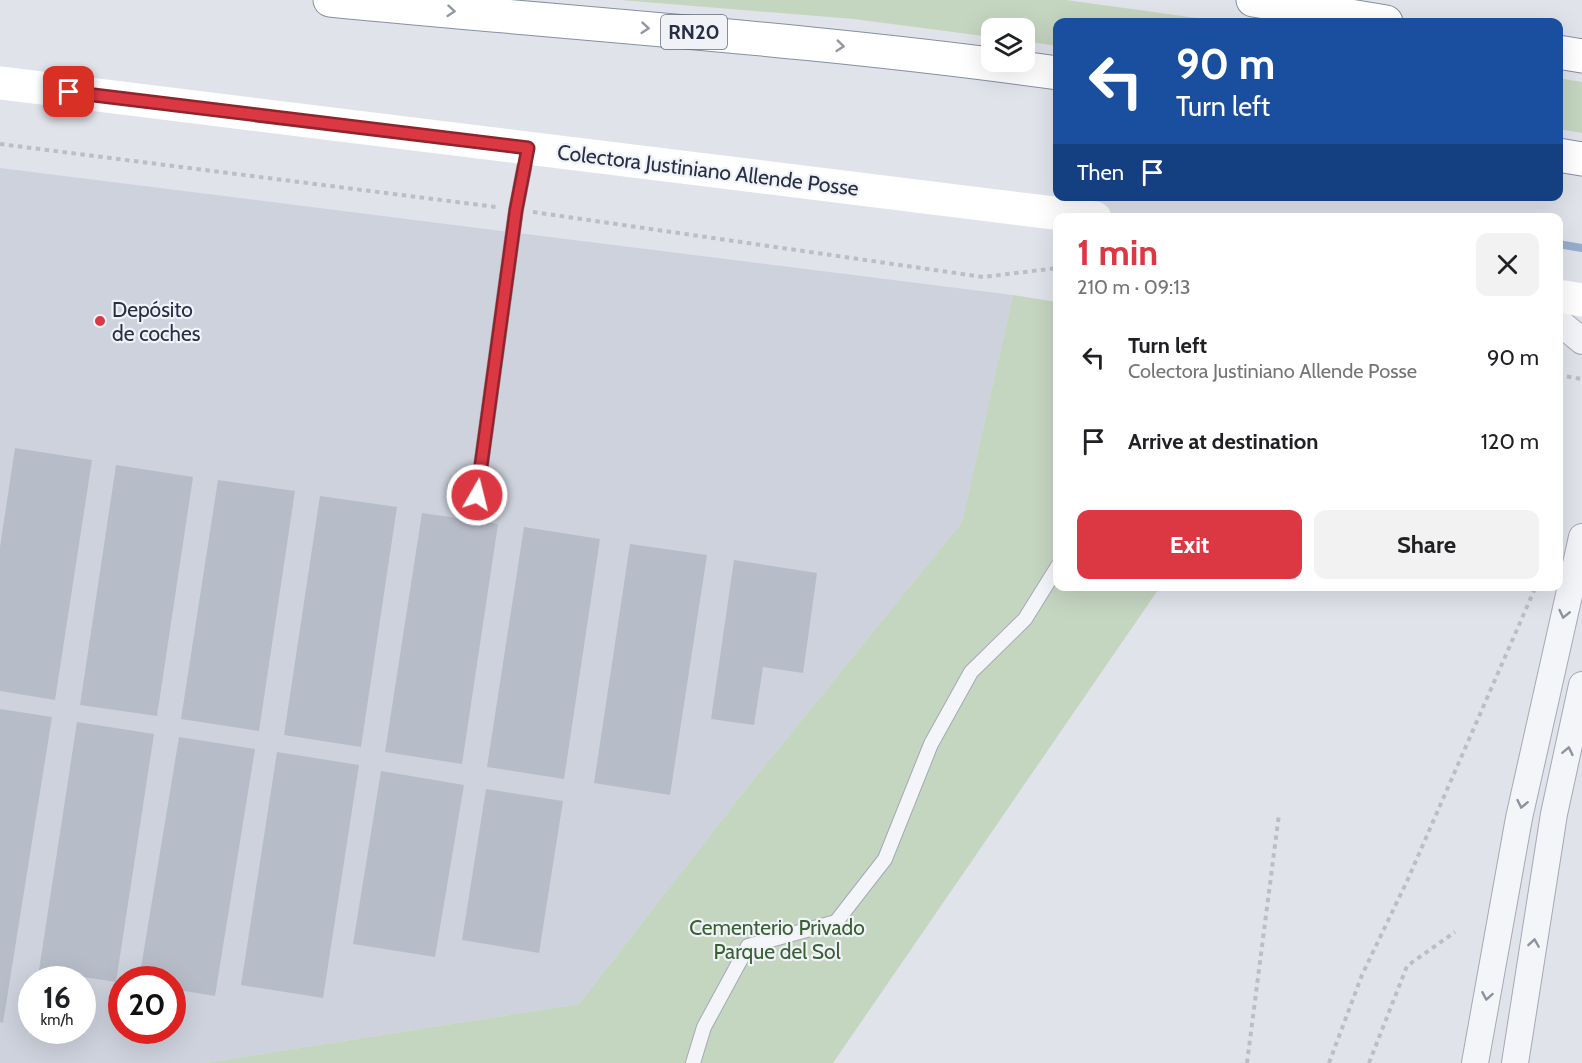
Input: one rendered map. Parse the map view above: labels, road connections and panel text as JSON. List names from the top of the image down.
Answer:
{
  "streets": {
    "main road": ["RN20", "Colectora Justiniano Allende Posse"]
  },
  "parks": ["Cementerio Privado Parque del Sol"],
  "places": ["Depósito de coches"],
  "page": {
    "turn": ["90 m", "Turn left"],
    "then": "Then",
    "heading": ["1 min", "210 m · 09:13"],
    "list": [
      {
        "name": "Turn left",
        "note": "Colectora Justiniano Allende Posse",
        "value": "90 m"
      },
      {
        "name": "Arrive at destination",
        "value": "120 m"
      }
    ],
    "buttons": ["Exit", "Share"],
    "speed": "16 km/h",
    "limit": "20"
  }
}
